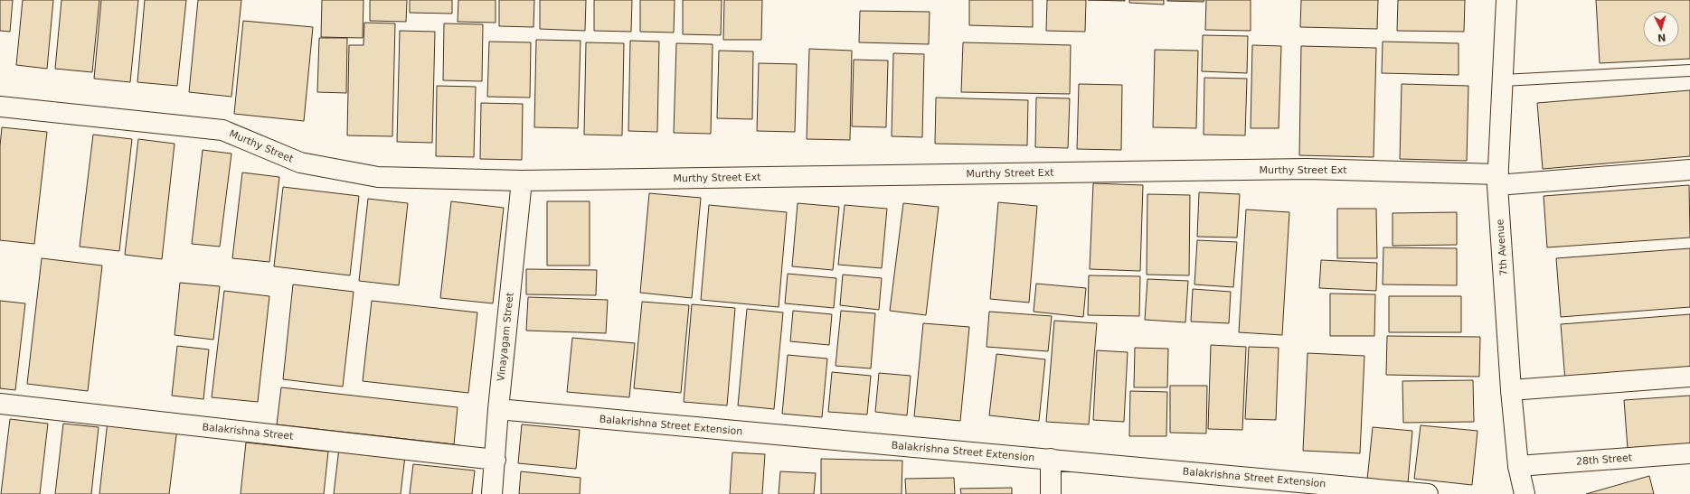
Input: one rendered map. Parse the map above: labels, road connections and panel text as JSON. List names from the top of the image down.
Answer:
{
  "streets": {
    "street": [
      "Murthy Street",
      "Murthy Street Ext",
      "7th Avenue",
      "Vinayagam Street",
      "Balakrishna Street Extension",
      "Balakrishna Street",
      "28th Street"
    ]
  },
  "crossings": [
    ["Murthy Street", "Murthy Street Ext"],
    ["Murthy Street", "Vinayagam Street"],
    ["Murthy Street Ext", "7th Avenue"],
    ["Murthy Street Ext", "Vinayagam Street"],
    ["7th Avenue", "28th Street"],
    ["Vinayagam Street", "Balakrishna Street Extension"],
    ["Vinayagam Street", "Balakrishna Street"]
  ],
  "north": "bottom"
}
